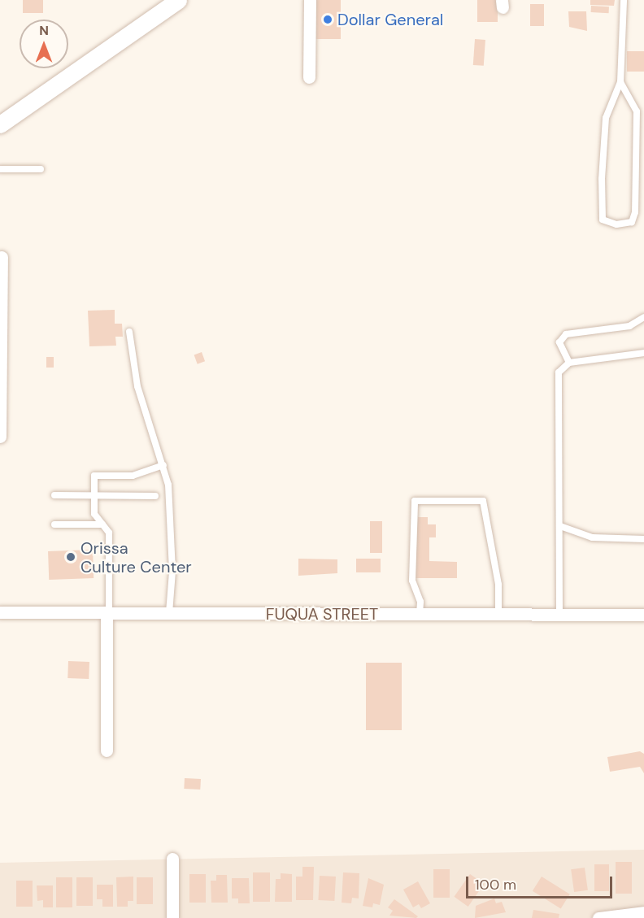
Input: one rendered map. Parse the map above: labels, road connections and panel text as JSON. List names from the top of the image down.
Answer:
{
  "streets": {
    "street": ["FUQUA STREET"]
  },
  "places": ["Dollar General", "Orissa Culture Center"],
  "scale_bar": "100 m",
  "north": "top"
}
